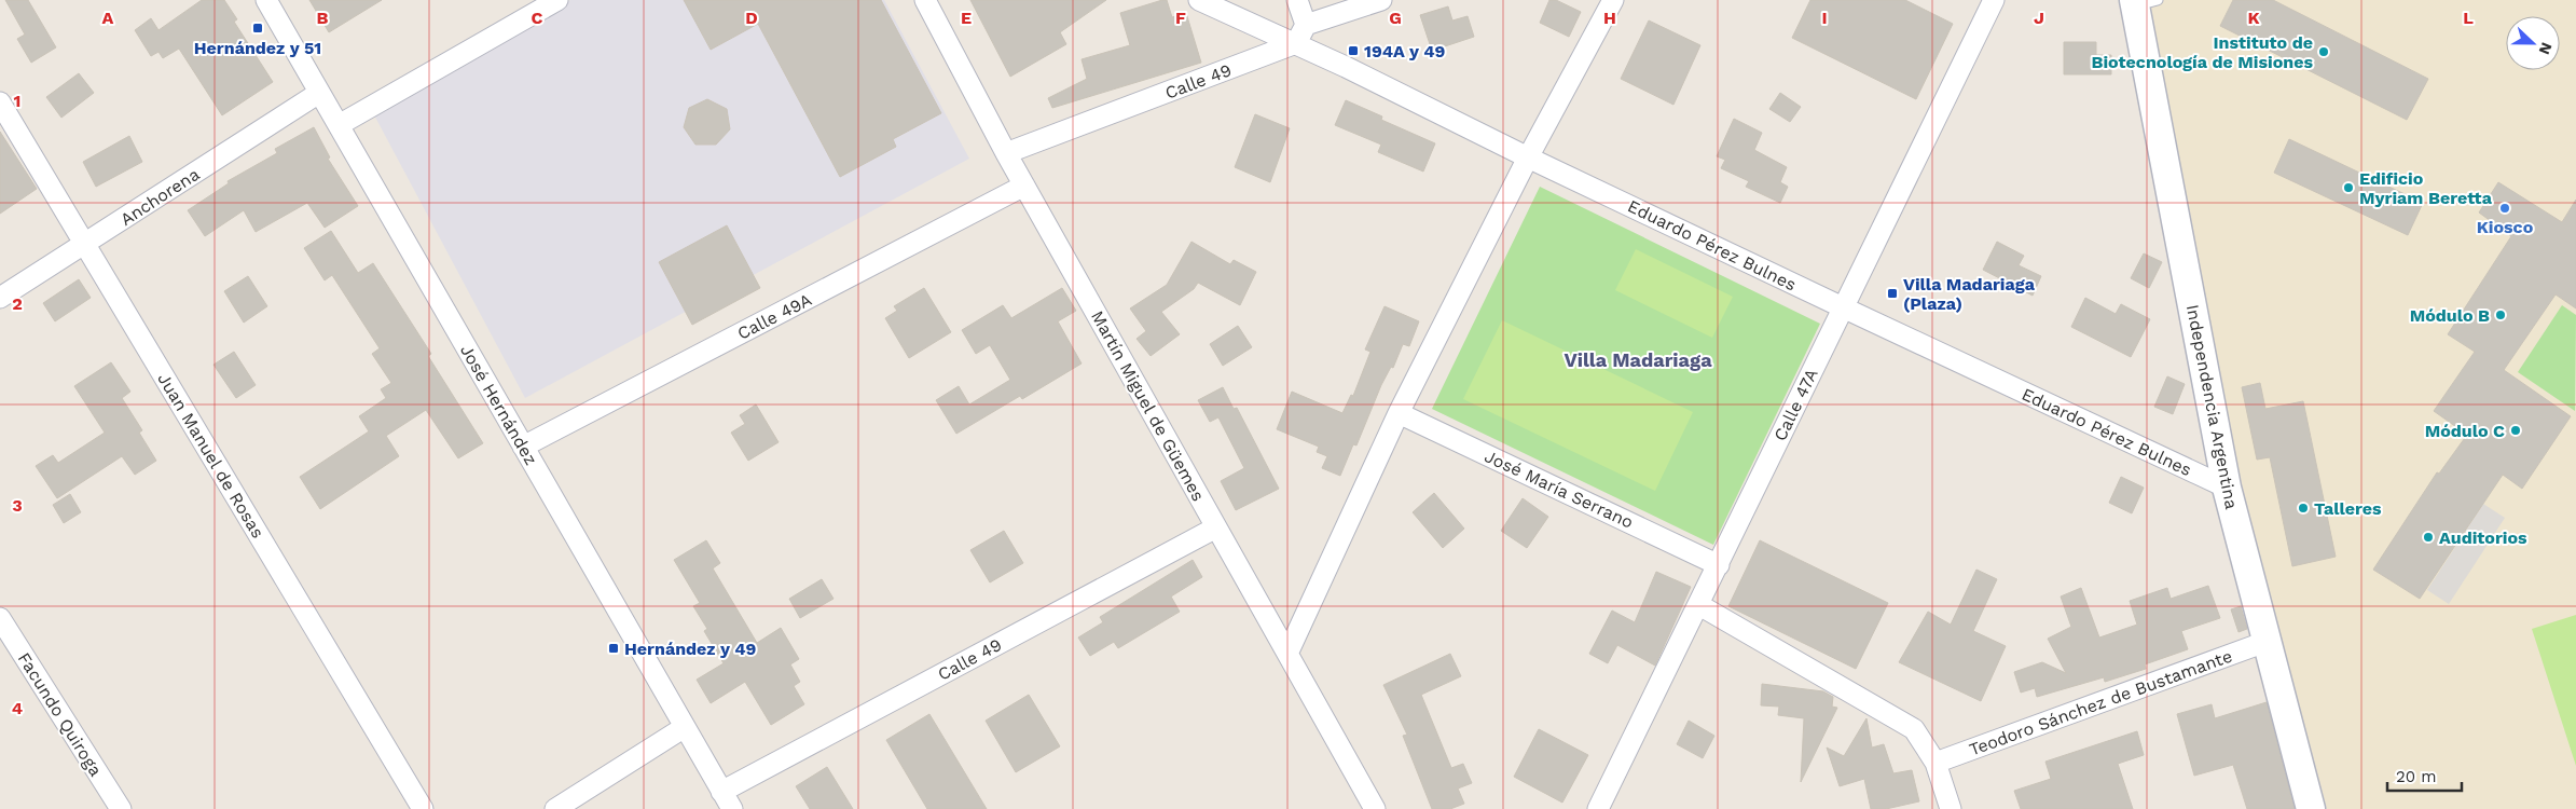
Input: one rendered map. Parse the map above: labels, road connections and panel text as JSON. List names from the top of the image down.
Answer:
{
  "streets": {
    "main road": ["Independencia Argentina"],
    "street": [
      "Calle 49",
      "Anchorena",
      "Eduardo Pérez Bulnes",
      "Calle 49A",
      "José Hernández",
      "Calle 47A",
      "Martín Miguel de Güemes",
      "Juan Manuel de Rosas",
      "José María Serrano",
      "Teodoro Sánchez de Bustamante",
      "Facundo Quiroga"
    ]
  },
  "crossings": [
    ["Calle 49", "Eduardo Pérez Bulnes"],
    ["Calle 49", "José Hernández"],
    ["Calle 49", "Martín Miguel de Güemes"],
    ["Anchorena", "José Hernández"],
    ["Anchorena", "Juan Manuel de Rosas"],
    ["Eduardo Pérez Bulnes", "Calle 47A"],
    ["Eduardo Pérez Bulnes", "Independencia Argentina"],
    ["Calle 49A", "José Hernández"],
    ["Calle 49A", "Martín Miguel de Güemes"],
    ["Calle 47A", "José María Serrano"],
    ["Independencia Argentina", "Teodoro Sánchez de Bustamante"]
  ],
  "districts": ["Villa Madariaga"],
  "places": {
    "transit": [
      "Hernández y 51",
      "194A y 49",
      "Villa Madariaga (Plaza)",
      "Hernández y 49"
    ],
    "other": [
      "Instituto de Biotecnología de Misiones",
      "Edificio Myriam Beretta",
      "Kiosco",
      "Módulo B",
      "Módulo C",
      "Talleres",
      "Auditorios"
    ]
  },
  "scale_bar": "20 m",
  "north": "right",
  "grid": {
    "columns": [
      "A",
      "B",
      "C",
      "D",
      "E",
      "F",
      "G",
      "H",
      "I",
      "J",
      "K",
      "L"
    ],
    "rows": [
      "1",
      "2",
      "3",
      "4"
    ]
  }
}
